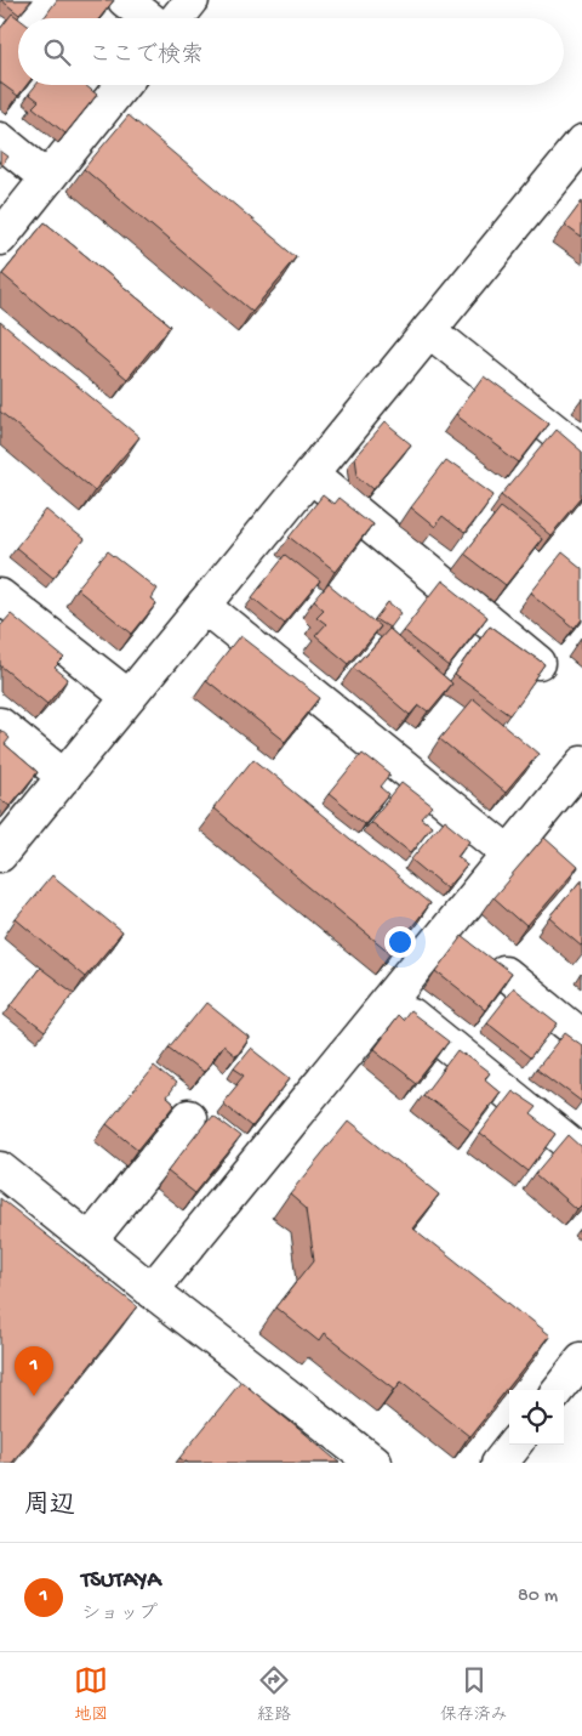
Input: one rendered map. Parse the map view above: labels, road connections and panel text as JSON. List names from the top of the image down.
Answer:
{
  "page": {
    "search": "ここで検索",
    "pins": "1",
    "heading": "周辺",
    "list": [
      {
        "mark": "1",
        "name": "TSUTAYA",
        "note": "ショップ",
        "value": "80 m"
      }
    ],
    "nav": ["地図", "経路", "保存済み"]
  }
}
